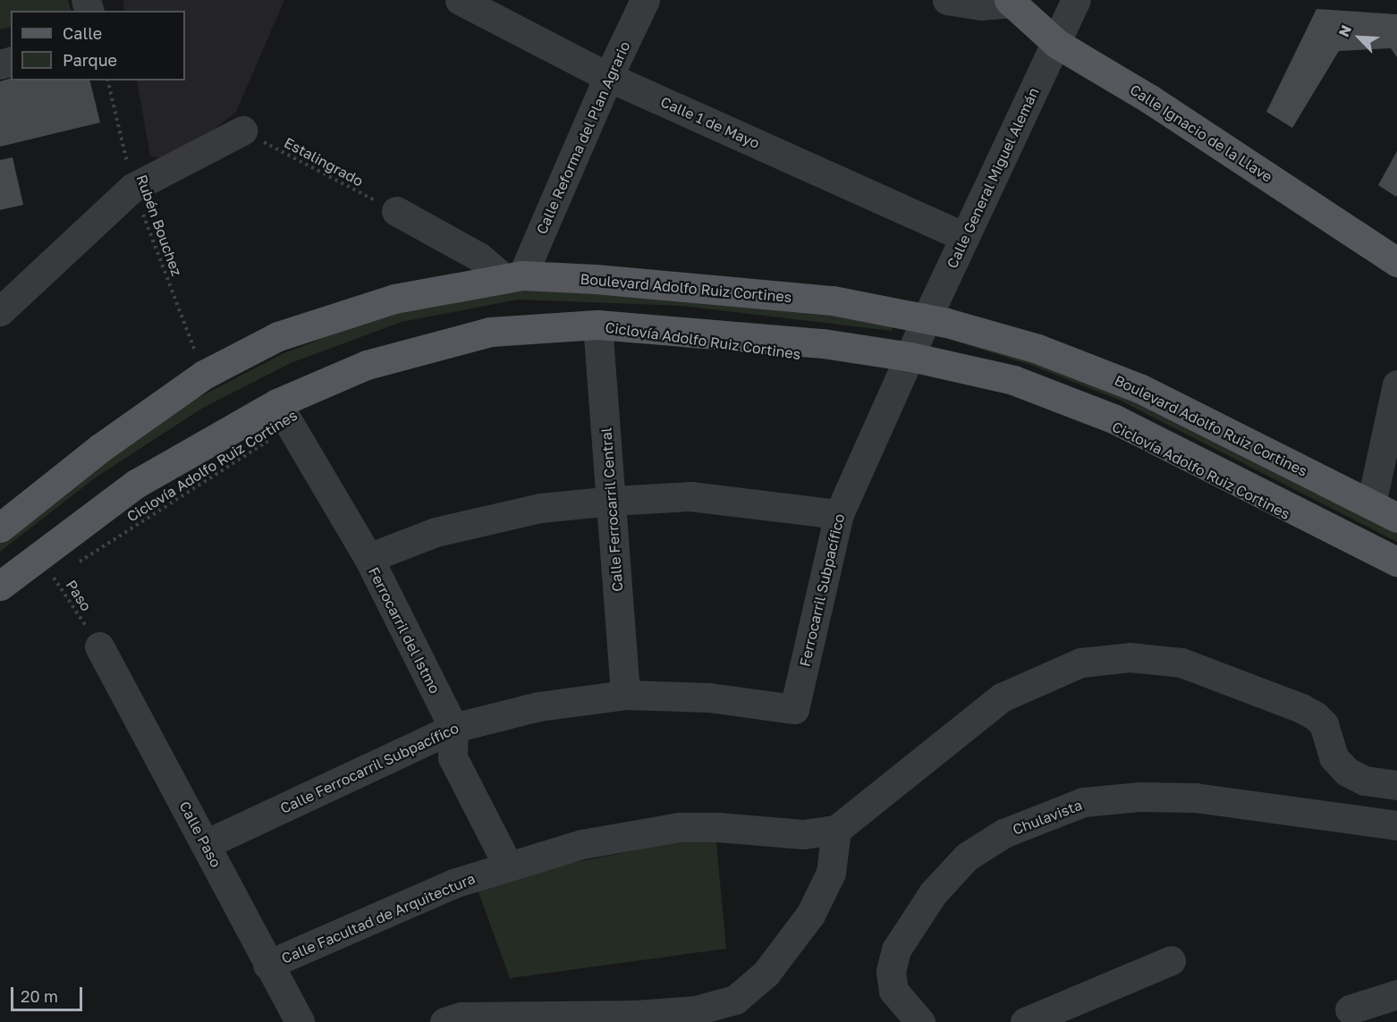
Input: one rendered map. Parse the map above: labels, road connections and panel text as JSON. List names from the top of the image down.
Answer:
{
  "streets": {
    "main road": ["Calle Ignacio de la Llave", "Boulevard Adolfo Ruiz Cortines"],
    "street": [
      "Calle 1 de Mayo",
      "Calle Reforma del Plan Agrario",
      "Calle General Miguel Alemán",
      "Calle Ferrocarril Central",
      "Ferrocarril Subpacífico",
      "Ferrocarril del Istmo",
      "Calle Ferrocarril Subpacífico",
      "Chulavista",
      "Calle Paso",
      "Calle Facultad de Arquitectura"
    ],
    "path": [
      "Estalingrado",
      "Rubén Bouchez",
      "Ciclovía Adolfo Ruiz Cortines",
      "Paso"
    ]
  },
  "crossings": [
    ["Calle 1 de Mayo", "Calle Reforma del Plan Agrario"],
    ["Calle 1 de Mayo", "Calle General Miguel Alemán"],
    ["Calle Ignacio de la Llave", "Calle General Miguel Alemán"],
    ["Calle Reforma del Plan Agrario", "Boulevard Adolfo Ruiz Cortines"],
    ["Calle General Miguel Alemán", "Boulevard Adolfo Ruiz Cortines"],
    ["Calle General Miguel Alemán", "Ferrocarril Subpacífico"],
    ["Rubén Bouchez", "Boulevard Adolfo Ruiz Cortines"],
    ["Ciclovía Adolfo Ruiz Cortines", "Ferrocarril del Istmo"],
    ["Calle Ferrocarril Central", "Calle Ferrocarril Subpacífico"],
    ["Ferrocarril Subpacífico", "Calle Ferrocarril Subpacífico"],
    ["Paso", "Calle Paso"],
    ["Ferrocarril del Istmo", "Calle Ferrocarril Subpacífico"],
    ["Ferrocarril del Istmo", "Calle Facultad de Arquitectura"],
    ["Calle Ferrocarril Subpacífico", "Calle Paso"],
    ["Calle Paso", "Calle Facultad de Arquitectura"]
  ],
  "legend": ["Calle", "Parque"],
  "scale_bar": "20 m",
  "north": "top left"
}
